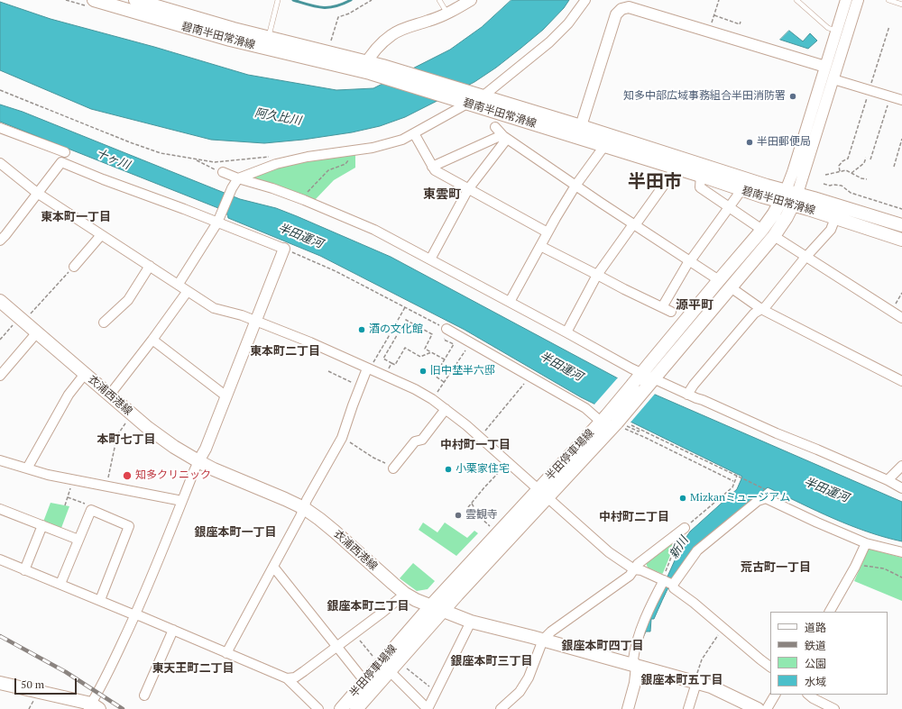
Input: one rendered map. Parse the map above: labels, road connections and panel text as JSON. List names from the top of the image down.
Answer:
{
  "streets": {
    "main road": ["碧南半田常滑線", "衣浦西港線", "半田停車場線"]
  },
  "crossings": [
    ["碧南半田常滑線", "半田停車場線"],
    ["衣浦西港線", "半田停車場線"]
  ],
  "districts": [
    "半田市",
    "東雲町",
    "東本町一丁目",
    "源平町",
    "東本町二丁目",
    "本町七丁目",
    "中村町一丁目",
    "中村町二丁目",
    "銀座本町一丁目",
    "荒古町一丁目",
    "銀座本町二丁目",
    "銀座本町四丁目",
    "銀座本町三丁目",
    "東天王町二丁目",
    "銀座本町五丁目"
  ],
  "water": [
    "阿久比川",
    "十ヶ川",
    "半田運河",
    "新川"
  ],
  "places": [
    "知多中部広域事務組合半田消防署",
    "半田郵便局",
    "酒の文化館",
    "旧中埜半六邸",
    "小栗家住宅",
    "知多クリニック",
    "Mizkanミュージアム",
    "雲観寺"
  ],
  "legend": [
    "道路",
    "鉄道",
    "公園",
    "水域"
  ],
  "scale_bar": "50 m"
}
